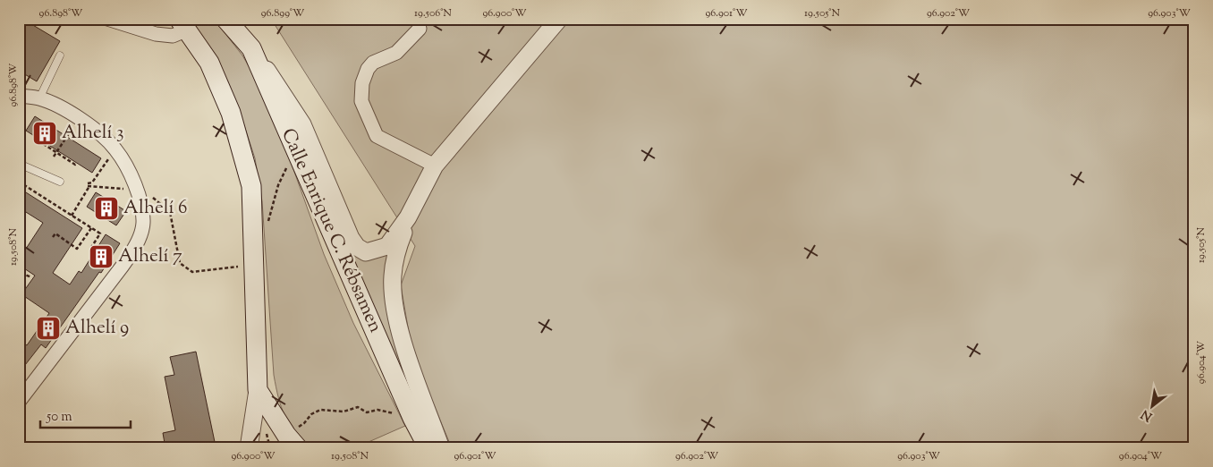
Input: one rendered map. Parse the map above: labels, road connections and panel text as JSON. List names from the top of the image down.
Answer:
{
  "streets": {
    "main road": ["Calle Enrique C. Rébsamen"]
  },
  "places": {
    "building": [
      "Alhelí 3",
      "Alhelí 6",
      "Alhelí 7",
      "Alhelí 9"
    ]
  },
  "scale_bar": "50 m",
  "north": "bottom left",
  "coordinates": [
    "96.898°W",
    "96.899°W",
    "19.506°N",
    "96.900°W",
    "96.901°W",
    "19.505°N",
    "96.902°W",
    "96.903°W",
    "19.508°N",
    "96.904°W"
  ]
}
